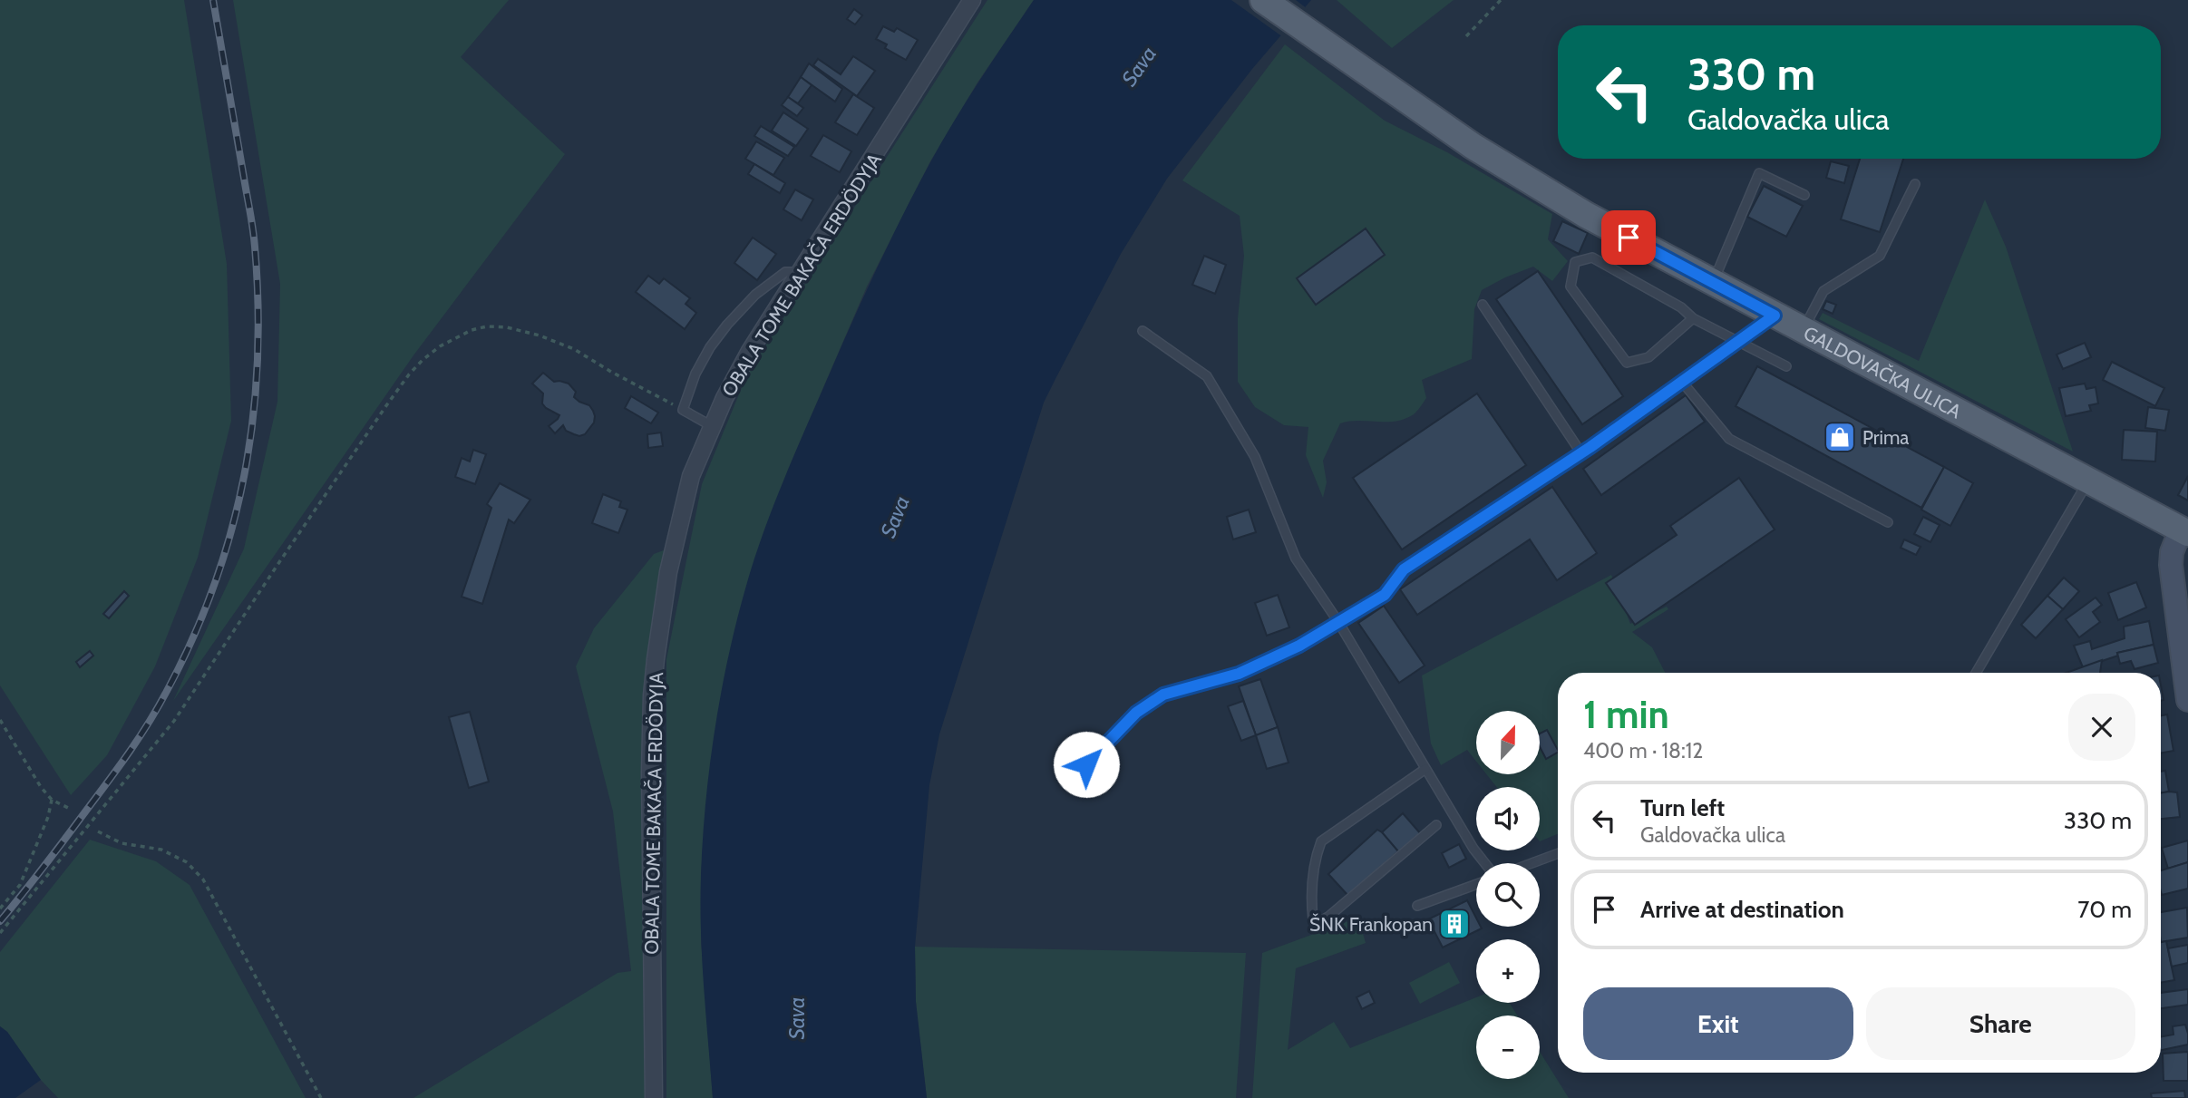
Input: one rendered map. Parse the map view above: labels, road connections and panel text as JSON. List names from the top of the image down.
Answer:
{
  "streets": {
    "main road": ["GALDOVAČKA ULICA"],
    "street": ["OBALA TOME BAKAČA ERDÖDYJA"]
  },
  "water": ["Sava"],
  "places": {
    "shop": ["Prima"],
    "building": ["ŠNK Frankopan"]
  },
  "north": "top",
  "page": {
    "turn": ["330 m", "Galdovačka ulica"],
    "heading": ["1 min", "400 m · 18:12"],
    "map_buttons": ["+", "−"],
    "list": [
      {
        "name": "Turn left",
        "note": "Galdovačka ulica",
        "value": "330 m"
      },
      {
        "name": "Arrive at destination",
        "value": "70 m"
      }
    ],
    "buttons": ["Exit", "Share"]
  }
}
